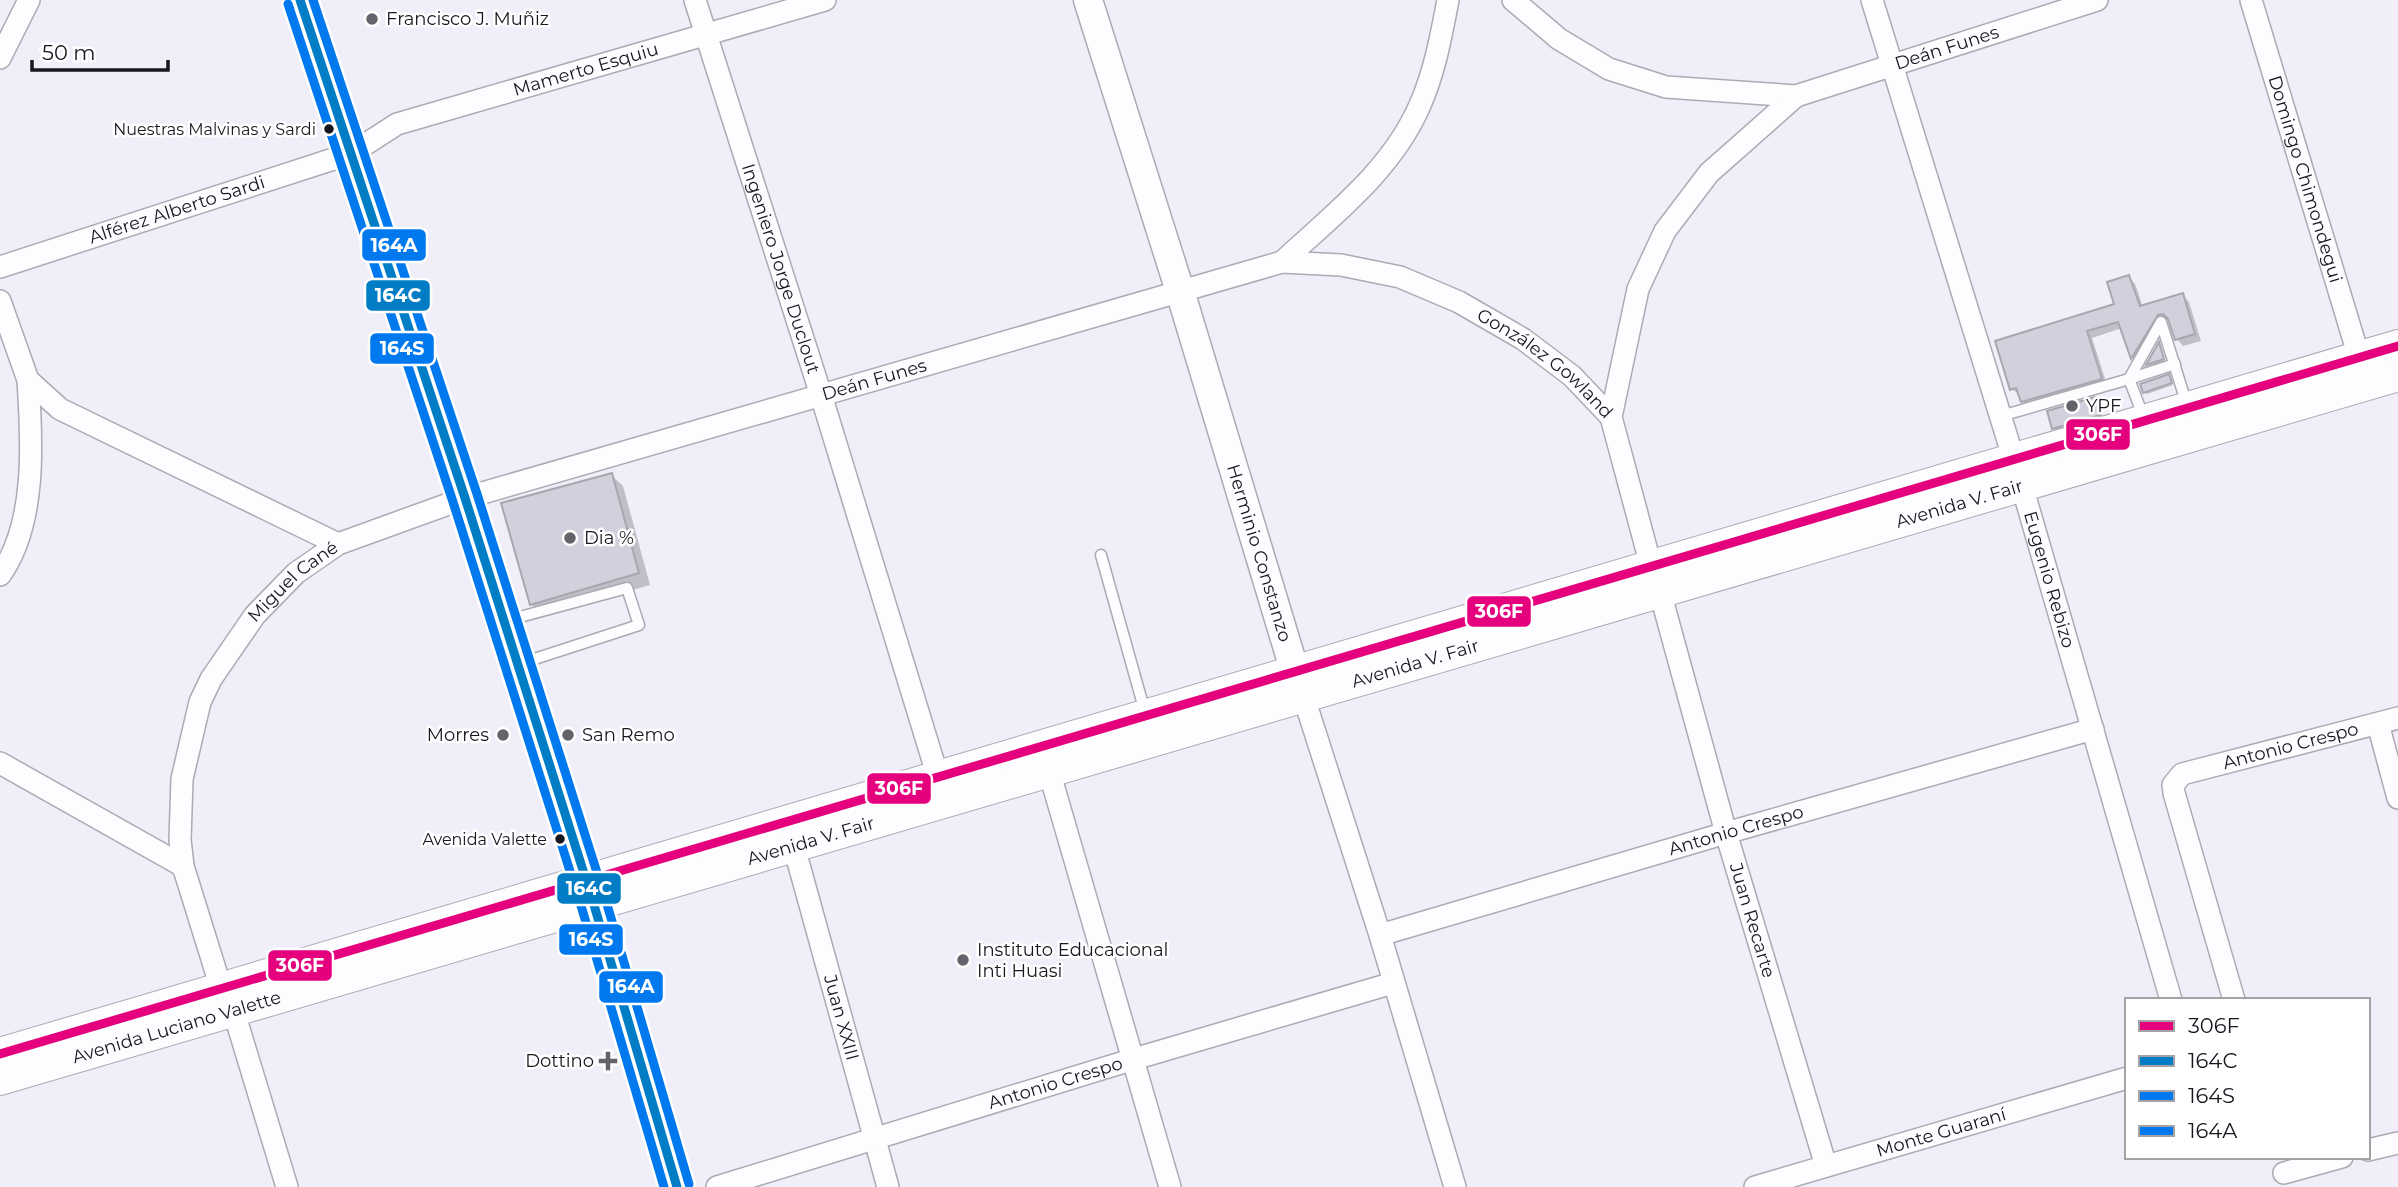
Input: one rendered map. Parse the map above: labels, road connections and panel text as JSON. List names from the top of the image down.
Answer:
{
  "streets": {
    "main road": ["Avenida V. Fair", "Avenida Luciano Valette"],
    "street": [
      "Deán Funes",
      "Mamerto Esquiu",
      "Domingo Chimondegui",
      "Alférez Alberto Sardi",
      "Ingeniero Jorge Duclout",
      "González Gowland",
      "Herminio Constanzo",
      "Eugenio Rebizo",
      "Miguel Cané",
      "Antonio Crespo",
      "Juan Recarte",
      "Juan XXIII",
      "Monte Guaraní"
    ]
  },
  "crossings": [
    ["Deán Funes", "Ingeniero Jorge Duclout"],
    ["Deán Funes", "González Gowland"],
    ["Deán Funes", "Herminio Constanzo"],
    ["Deán Funes", "Eugenio Rebizo"],
    ["Deán Funes", "Miguel Cané"],
    ["Mamerto Esquiu", "Alférez Alberto Sardi"],
    ["Mamerto Esquiu", "Ingeniero Jorge Duclout"],
    ["Domingo Chimondegui", "Avenida V. Fair"],
    ["Ingeniero Jorge Duclout", "Avenida V. Fair"],
    ["González Gowland", "Juan Recarte"],
    ["Avenida V. Fair", "Herminio Constanzo"],
    ["Avenida V. Fair", "Eugenio Rebizo"],
    ["Avenida V. Fair", "Juan Recarte"],
    ["Avenida V. Fair", "Juan XXIII"],
    ["Avenida V. Fair", "Avenida Luciano Valette"],
    ["Herminio Constanzo", "Antonio Crespo"],
    ["Eugenio Rebizo", "Antonio Crespo"],
    ["Miguel Cané", "Avenida Luciano Valette"],
    ["Antonio Crespo", "Juan Recarte"],
    ["Antonio Crespo", "Juan XXIII"],
    ["Juan Recarte", "Monte Guaraní"]
  ],
  "places": {
    "other": [
      "Francisco J. Muñiz",
      "Nuestras Malvinas y Sardi",
      "YPF",
      "Dia %",
      "Morres",
      "San Remo",
      "Avenida Valette",
      "Instituto Educacional Inti Huasi"
    ],
    "health": ["Dottino"]
  },
  "lines": [
    "transit line 164C",
    "transit line 164A",
    "transit line 164S",
    "transit line 306F"
  ],
  "legend": [
    "306F",
    "164C",
    "164S",
    "164A"
  ],
  "scale_bar": "50 m"
}
